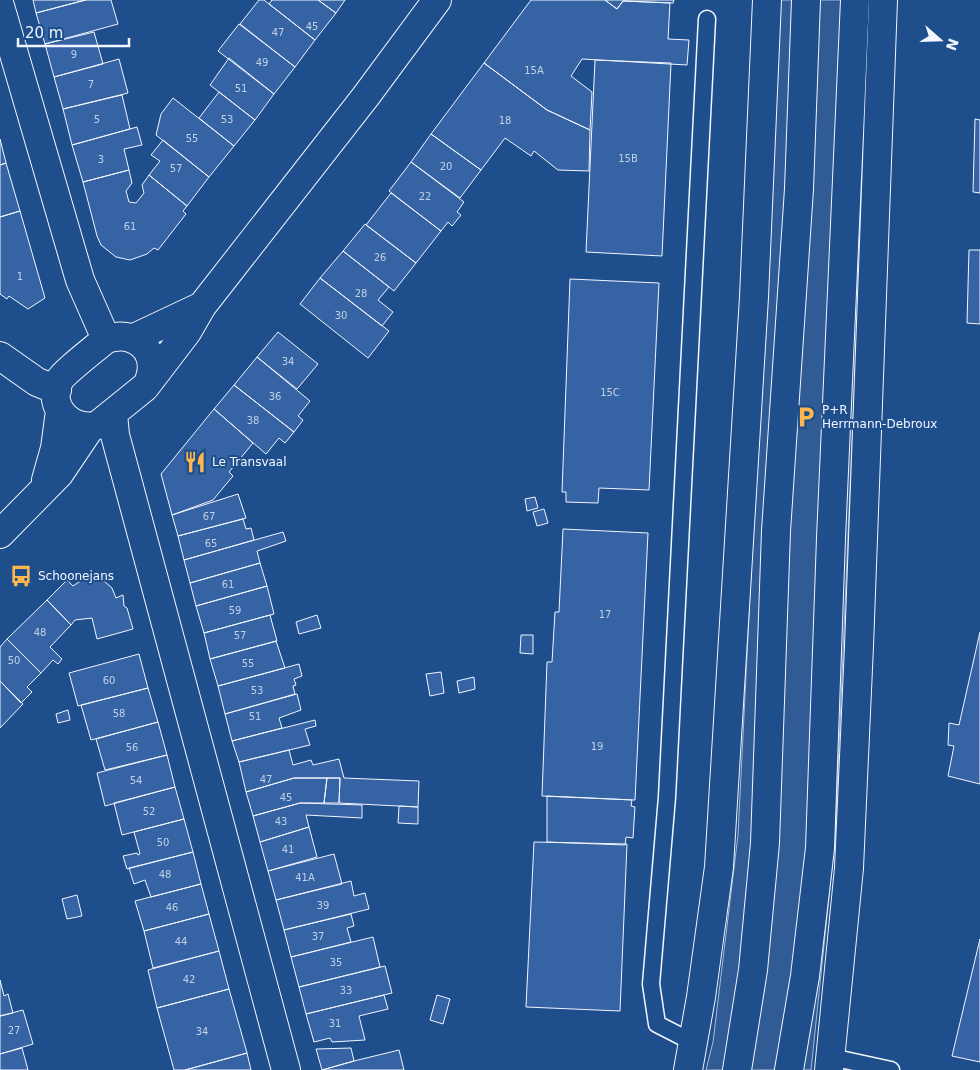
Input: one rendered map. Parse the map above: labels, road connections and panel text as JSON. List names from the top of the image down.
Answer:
{
  "places": {
    "parking": ["P+R Herrmann-Debroux"],
    "restaurant": ["Le Transvaal"],
    "bus stop": ["Schoonejans"]
  },
  "house_numbers": [
    "45",
    "47",
    "9",
    "49",
    "15A",
    "7",
    "51",
    "5",
    "53",
    "18",
    "55",
    "15B",
    "3",
    "20",
    "57",
    "22",
    "61",
    "26",
    "1",
    "28",
    "30",
    "34",
    "15C",
    "36",
    "38",
    "67",
    "65",
    "61",
    "59",
    "17",
    "48",
    "57",
    "50",
    "55",
    "60",
    "53",
    "58",
    "51",
    "19",
    "56",
    "47",
    "54",
    "45",
    "52",
    "43",
    "50",
    "41",
    "48",
    "41A",
    "39",
    "46",
    "37",
    "44",
    "35",
    "42",
    "33",
    "31",
    "27",
    "34"
  ],
  "scale_bar": "20 m",
  "north": "right"
}
